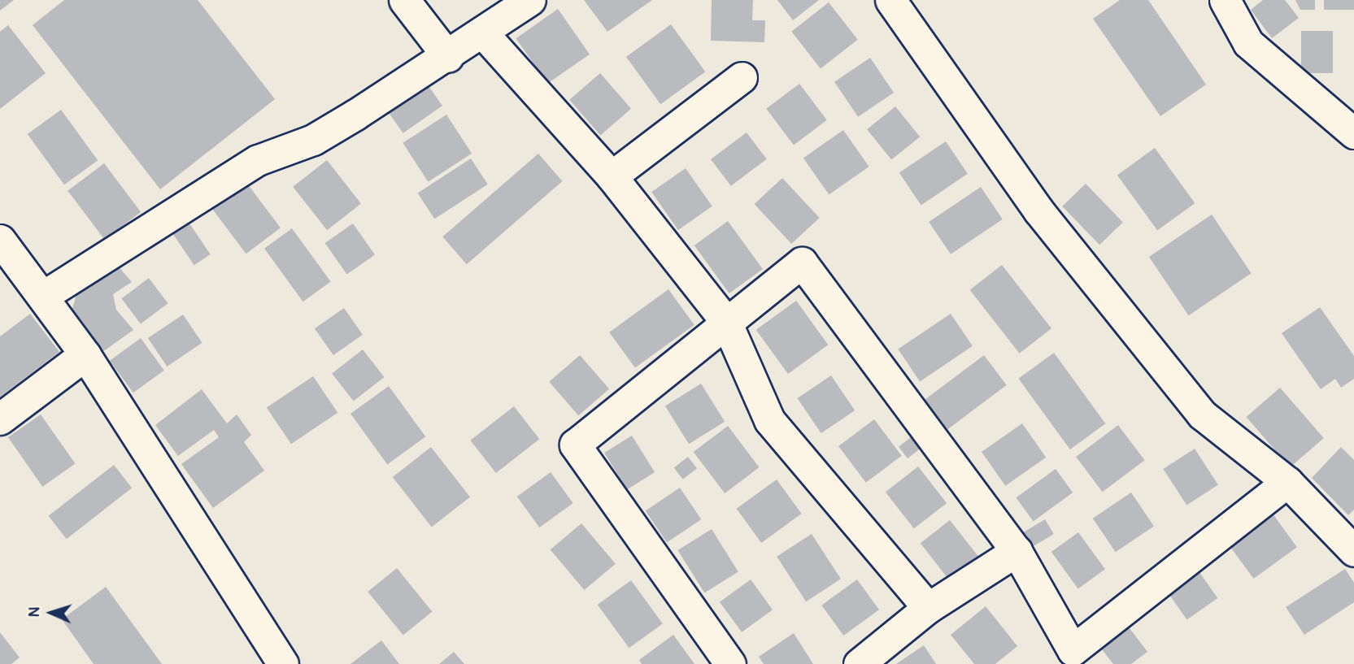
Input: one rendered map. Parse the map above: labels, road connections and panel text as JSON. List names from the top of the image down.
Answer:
{
  "north": "left"
}
